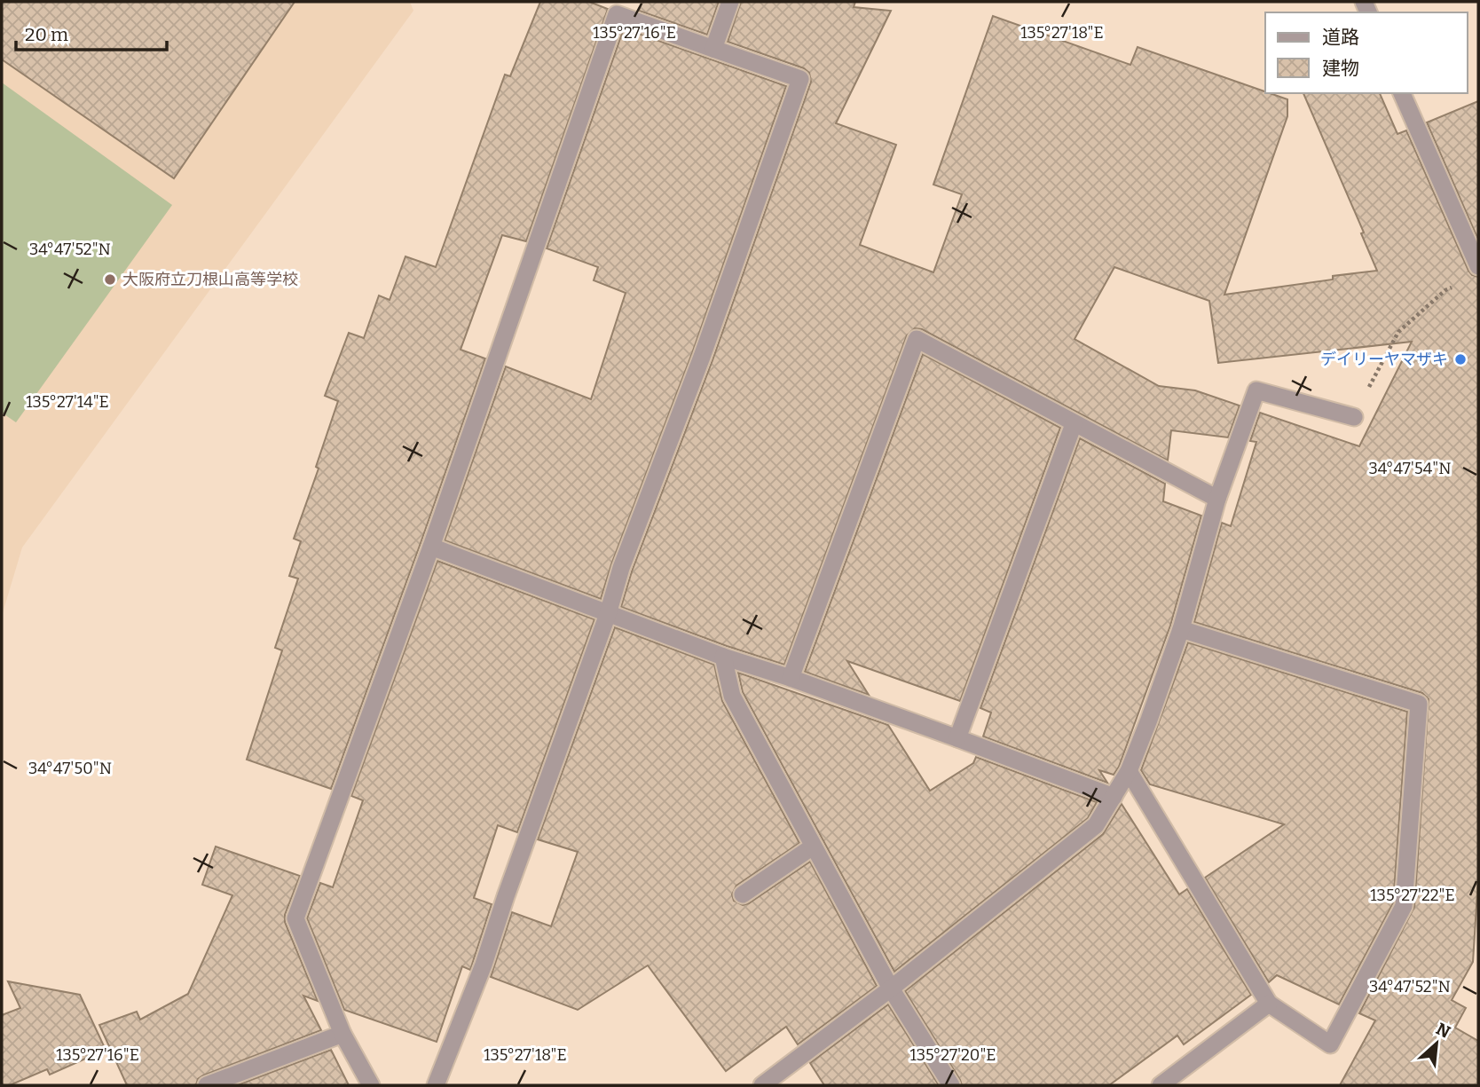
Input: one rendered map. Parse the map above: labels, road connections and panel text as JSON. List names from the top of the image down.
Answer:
{
  "places": ["大阪府立刀根山高等学校", "デイリーヤマザキ"],
  "legend": ["道路", "建物"],
  "scale_bar": "20 m",
  "north": "top right",
  "coordinates": [
    "135°27'16\"E",
    "135°27'18\"E",
    "34°47'52\"N",
    "135°27'14\"E",
    "34°47'54\"N",
    "34°47'50\"N",
    "135°27'22\"E",
    "135°27'20\"E"
  ]
}
